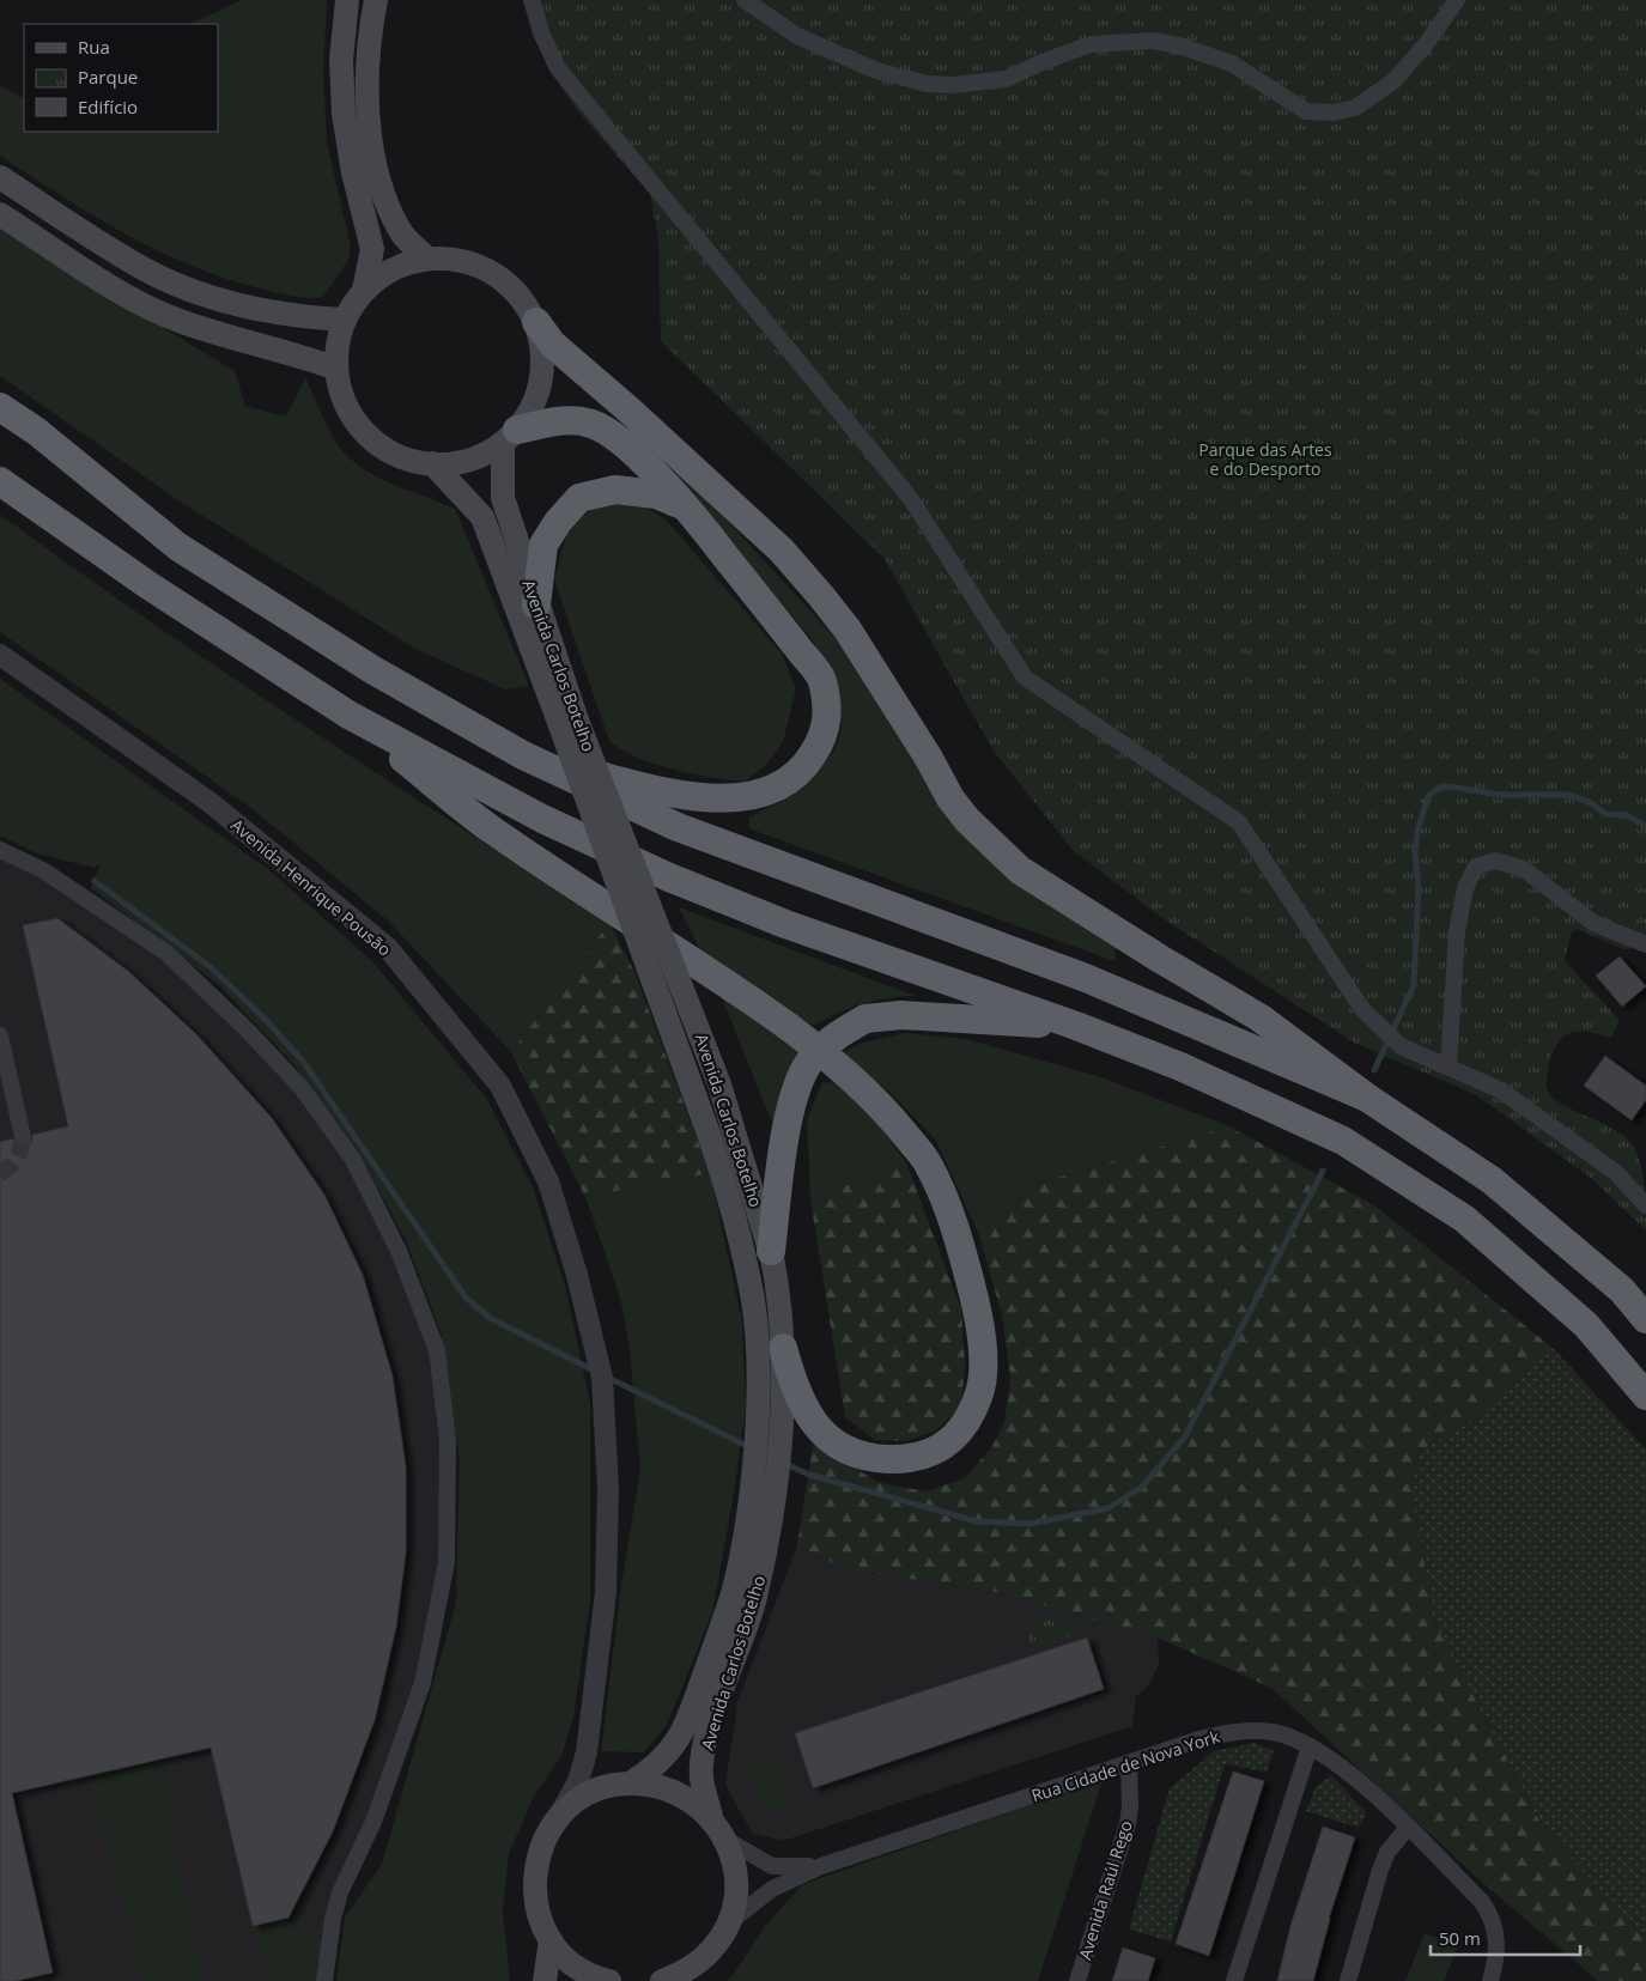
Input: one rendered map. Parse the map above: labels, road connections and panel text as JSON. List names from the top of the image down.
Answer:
{
  "streets": {
    "main road": ["Avenida Carlos Botelho"],
    "street": ["Avenida Henrique Pousão", "Rua Cidade de Nova York", "Avenida Raúl Rego"]
  },
  "crossings": [
    ["Rua Cidade de Nova York", "Avenida Raúl Rego"]
  ],
  "parks": ["Parque das Artes e do Desporto"],
  "legend": ["Rua", "Parque", "Edifício"],
  "scale_bar": "50 m"
}
